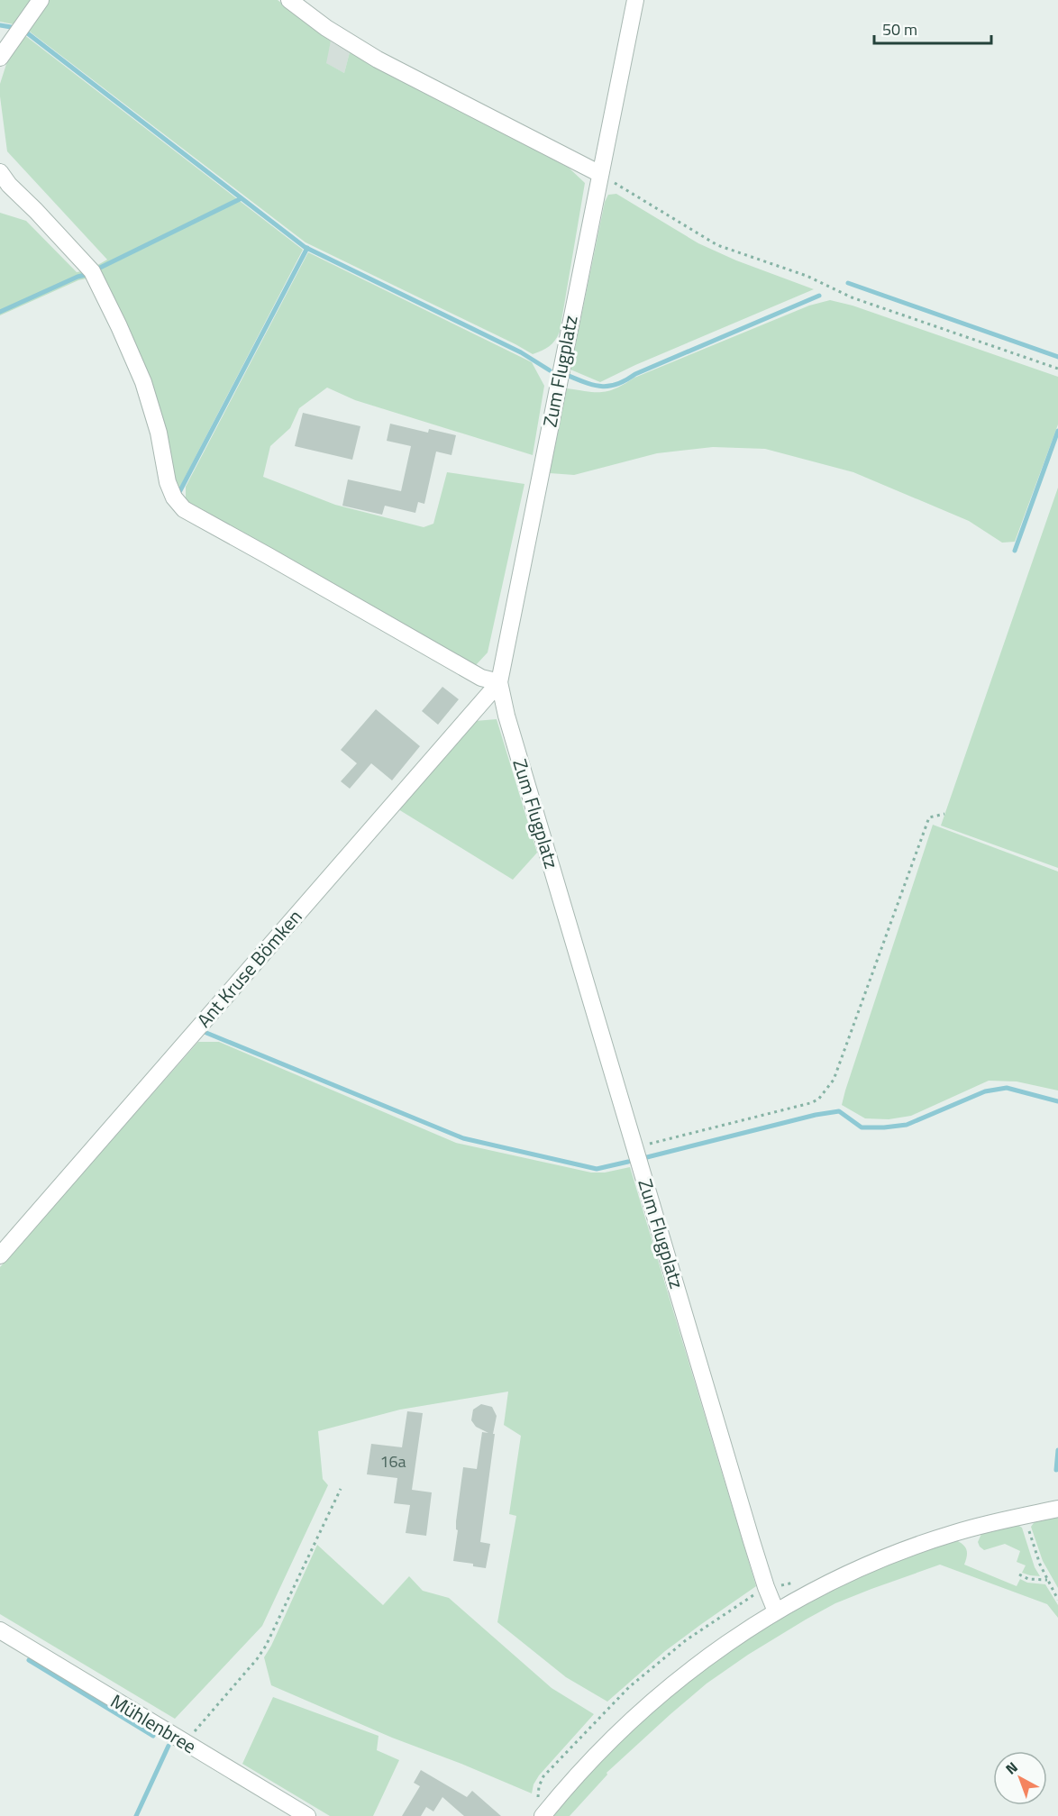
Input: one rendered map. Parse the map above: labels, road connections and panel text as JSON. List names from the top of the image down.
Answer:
{
  "streets": {
    "street": ["Zum Flugplatz", "Ant Kruse Bömken", "Mühlenbree"]
  },
  "crossings": [
    ["Zum Flugplatz", "Ant Kruse Bömken"]
  ],
  "house_numbers": ["16a"],
  "scale_bar": "50 m",
  "north": "top left"
}
